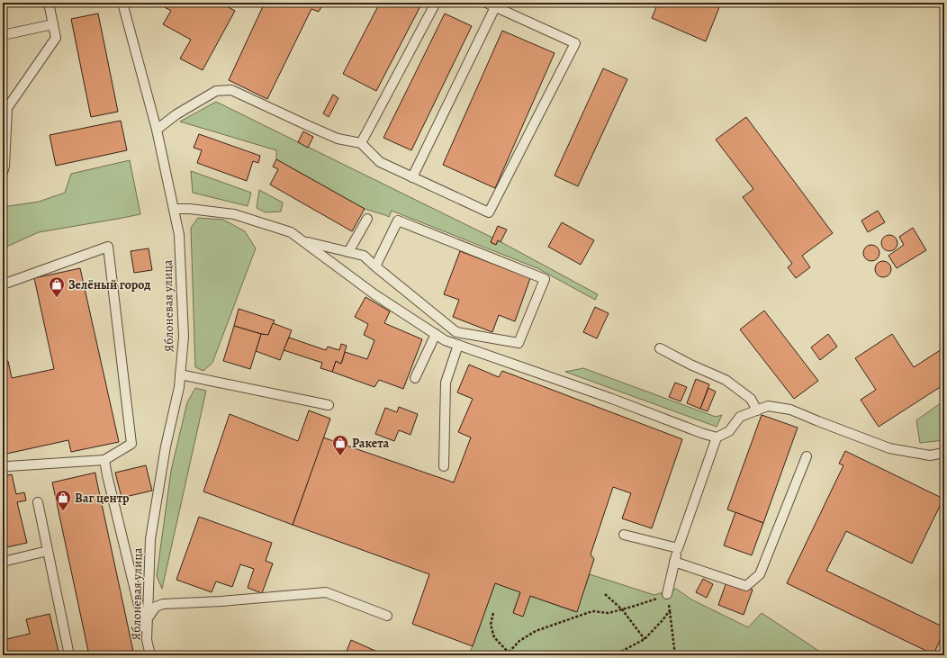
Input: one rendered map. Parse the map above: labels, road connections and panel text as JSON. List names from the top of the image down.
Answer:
{
  "streets": {
    "lane": ["Яблоневая улица"]
  },
  "places": {
    "shop": ["Зелёный город", "Ракета", "Ваг центр"]
  }
}
